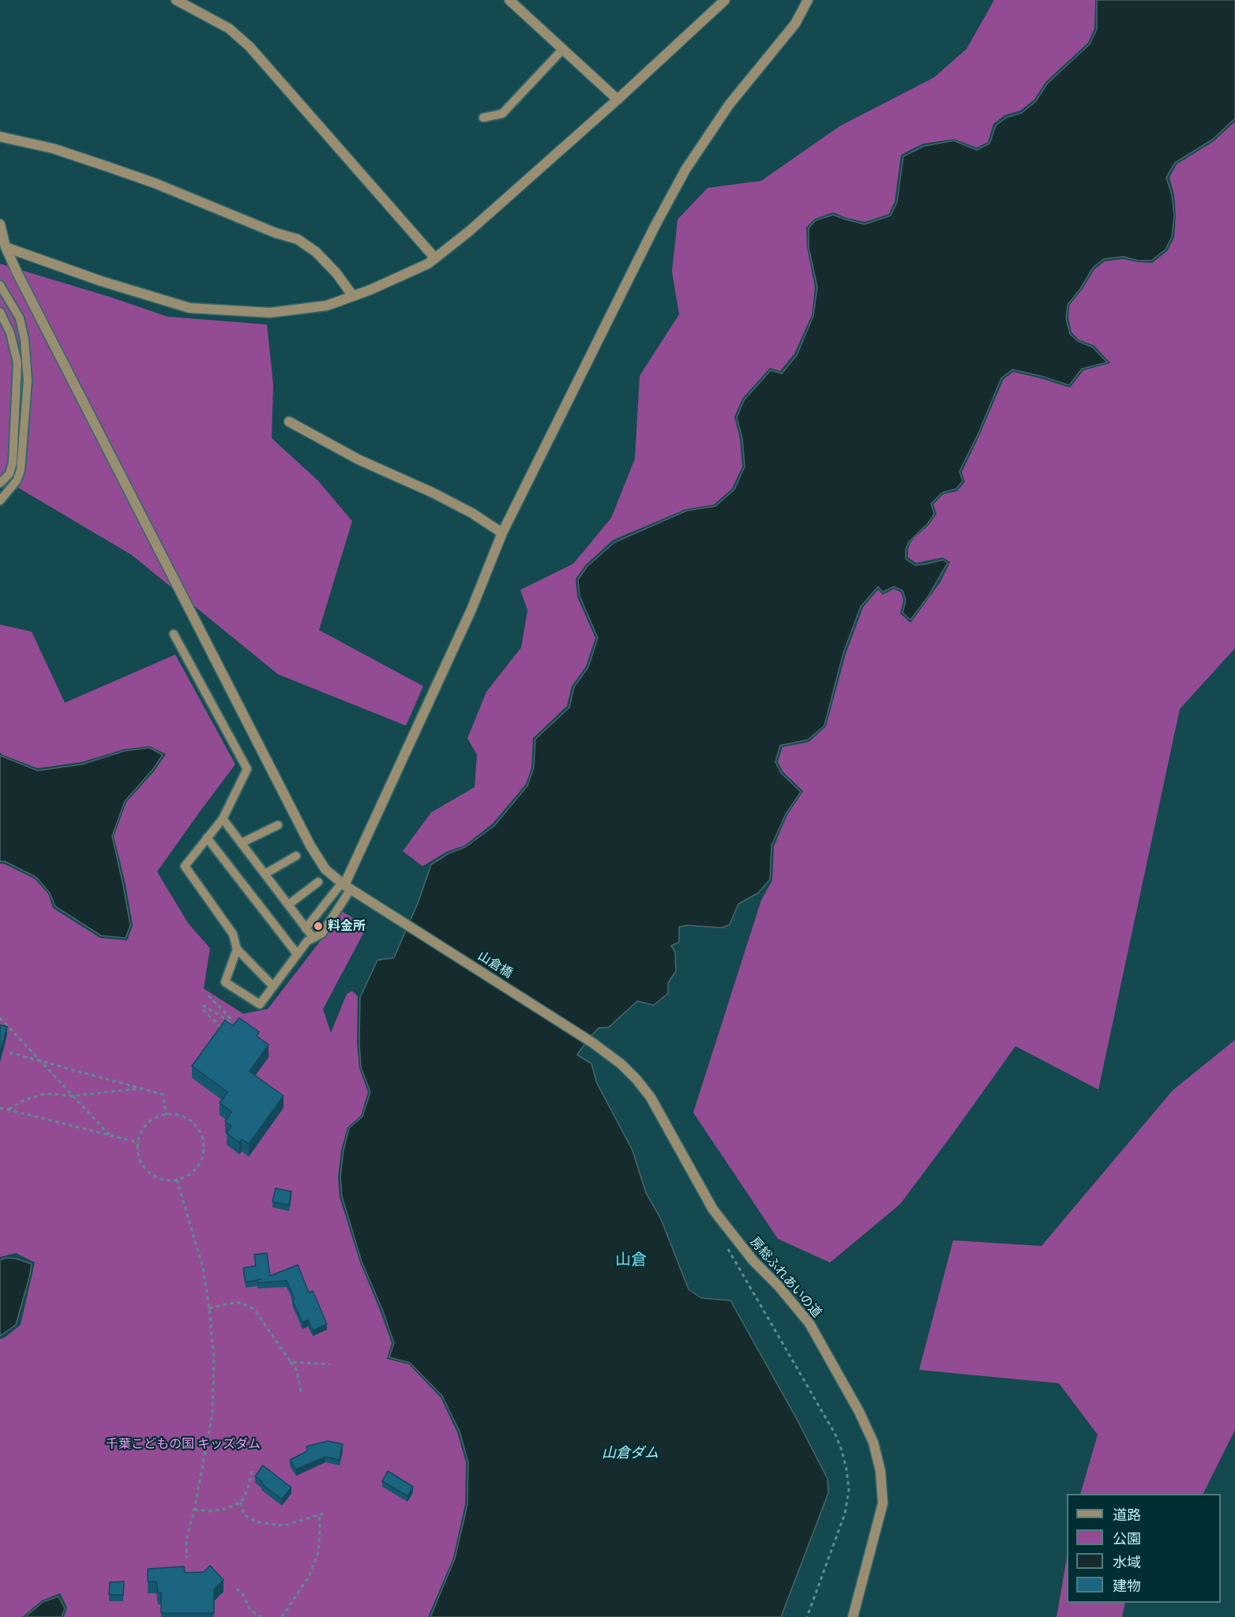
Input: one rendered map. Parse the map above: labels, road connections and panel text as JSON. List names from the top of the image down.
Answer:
{
  "streets": {
    "street": ["山倉橋", "房総ふれあいの道"]
  },
  "crossings": [
    ["山倉橋", "房総ふれあいの道"]
  ],
  "districts": ["山倉"],
  "water": ["山倉ダム"],
  "parks": ["千葉こどもの国 キッズダム"],
  "places": ["料金所"],
  "legend": [
    "道路",
    "公園",
    "水域",
    "建物"
  ]
}
